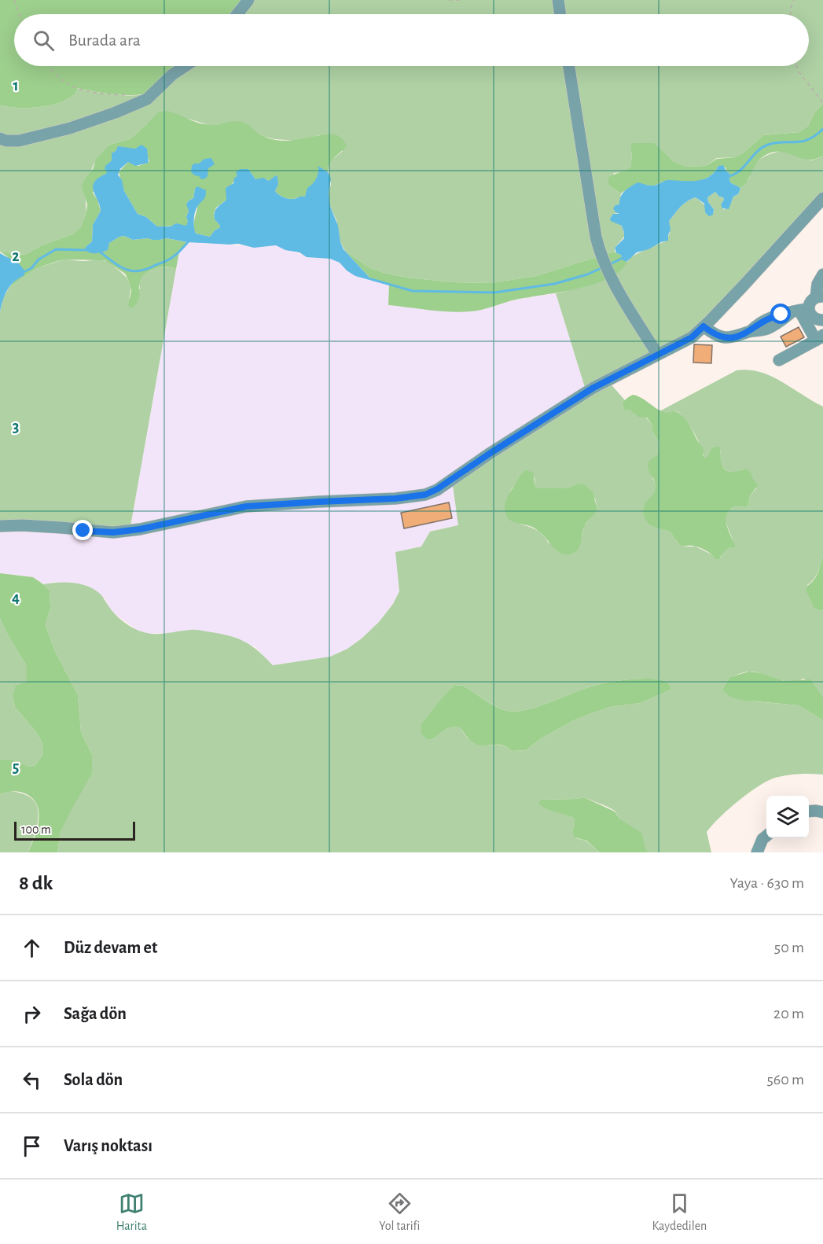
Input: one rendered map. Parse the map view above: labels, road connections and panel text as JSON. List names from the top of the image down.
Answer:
{
  "scale_bar": "100 m",
  "page": {
    "search": "Burada ara",
    "scale": "100 m",
    "heading": ["8 dk", "Yaya · 630 m"],
    "list": [
      ["Düz devam et", "50 m"],
      ["Sağa dön", "20 m"],
      ["Sola dön", "560 m"],
      "Varış noktası"
    ],
    "nav": ["Harita", "Yol tarifi", "Kaydedilen"]
  },
  "grid": {
    "rows": [
      "1",
      "2",
      "3",
      "4",
      "5"
    ]
  }
}
